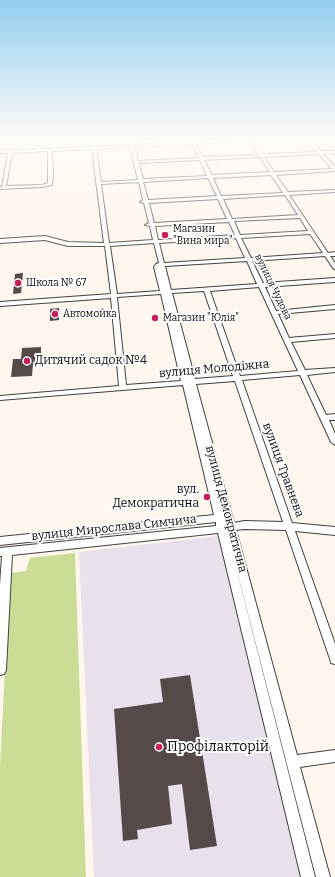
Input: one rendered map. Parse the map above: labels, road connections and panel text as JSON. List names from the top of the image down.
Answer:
{
  "streets": {
    "street": [
      "вулиця Чудова",
      "вулиця Молодіжна",
      "вулиця Травнева",
      "вулиця Демократична",
      "вулиця Мирослава Симчича"
    ]
  },
  "crossings": [
    ["вулиця Чудова", "вулиця Молодіжна"],
    ["вулиця Молодіжна", "вулиця Травнева"],
    ["вулиця Молодіжна", "вулиця Демократична"],
    ["вулиця Демократична", "вулиця Мирослава Симчича"]
  ],
  "places": [
    "Магазин \"Вина мира\"",
    "Школа № 67",
    "Автомойка",
    "Магазин \"Юлія\"",
    "Дитячий садок №4",
    "вул. Демократична",
    "Профілакторій"
  ]
}
